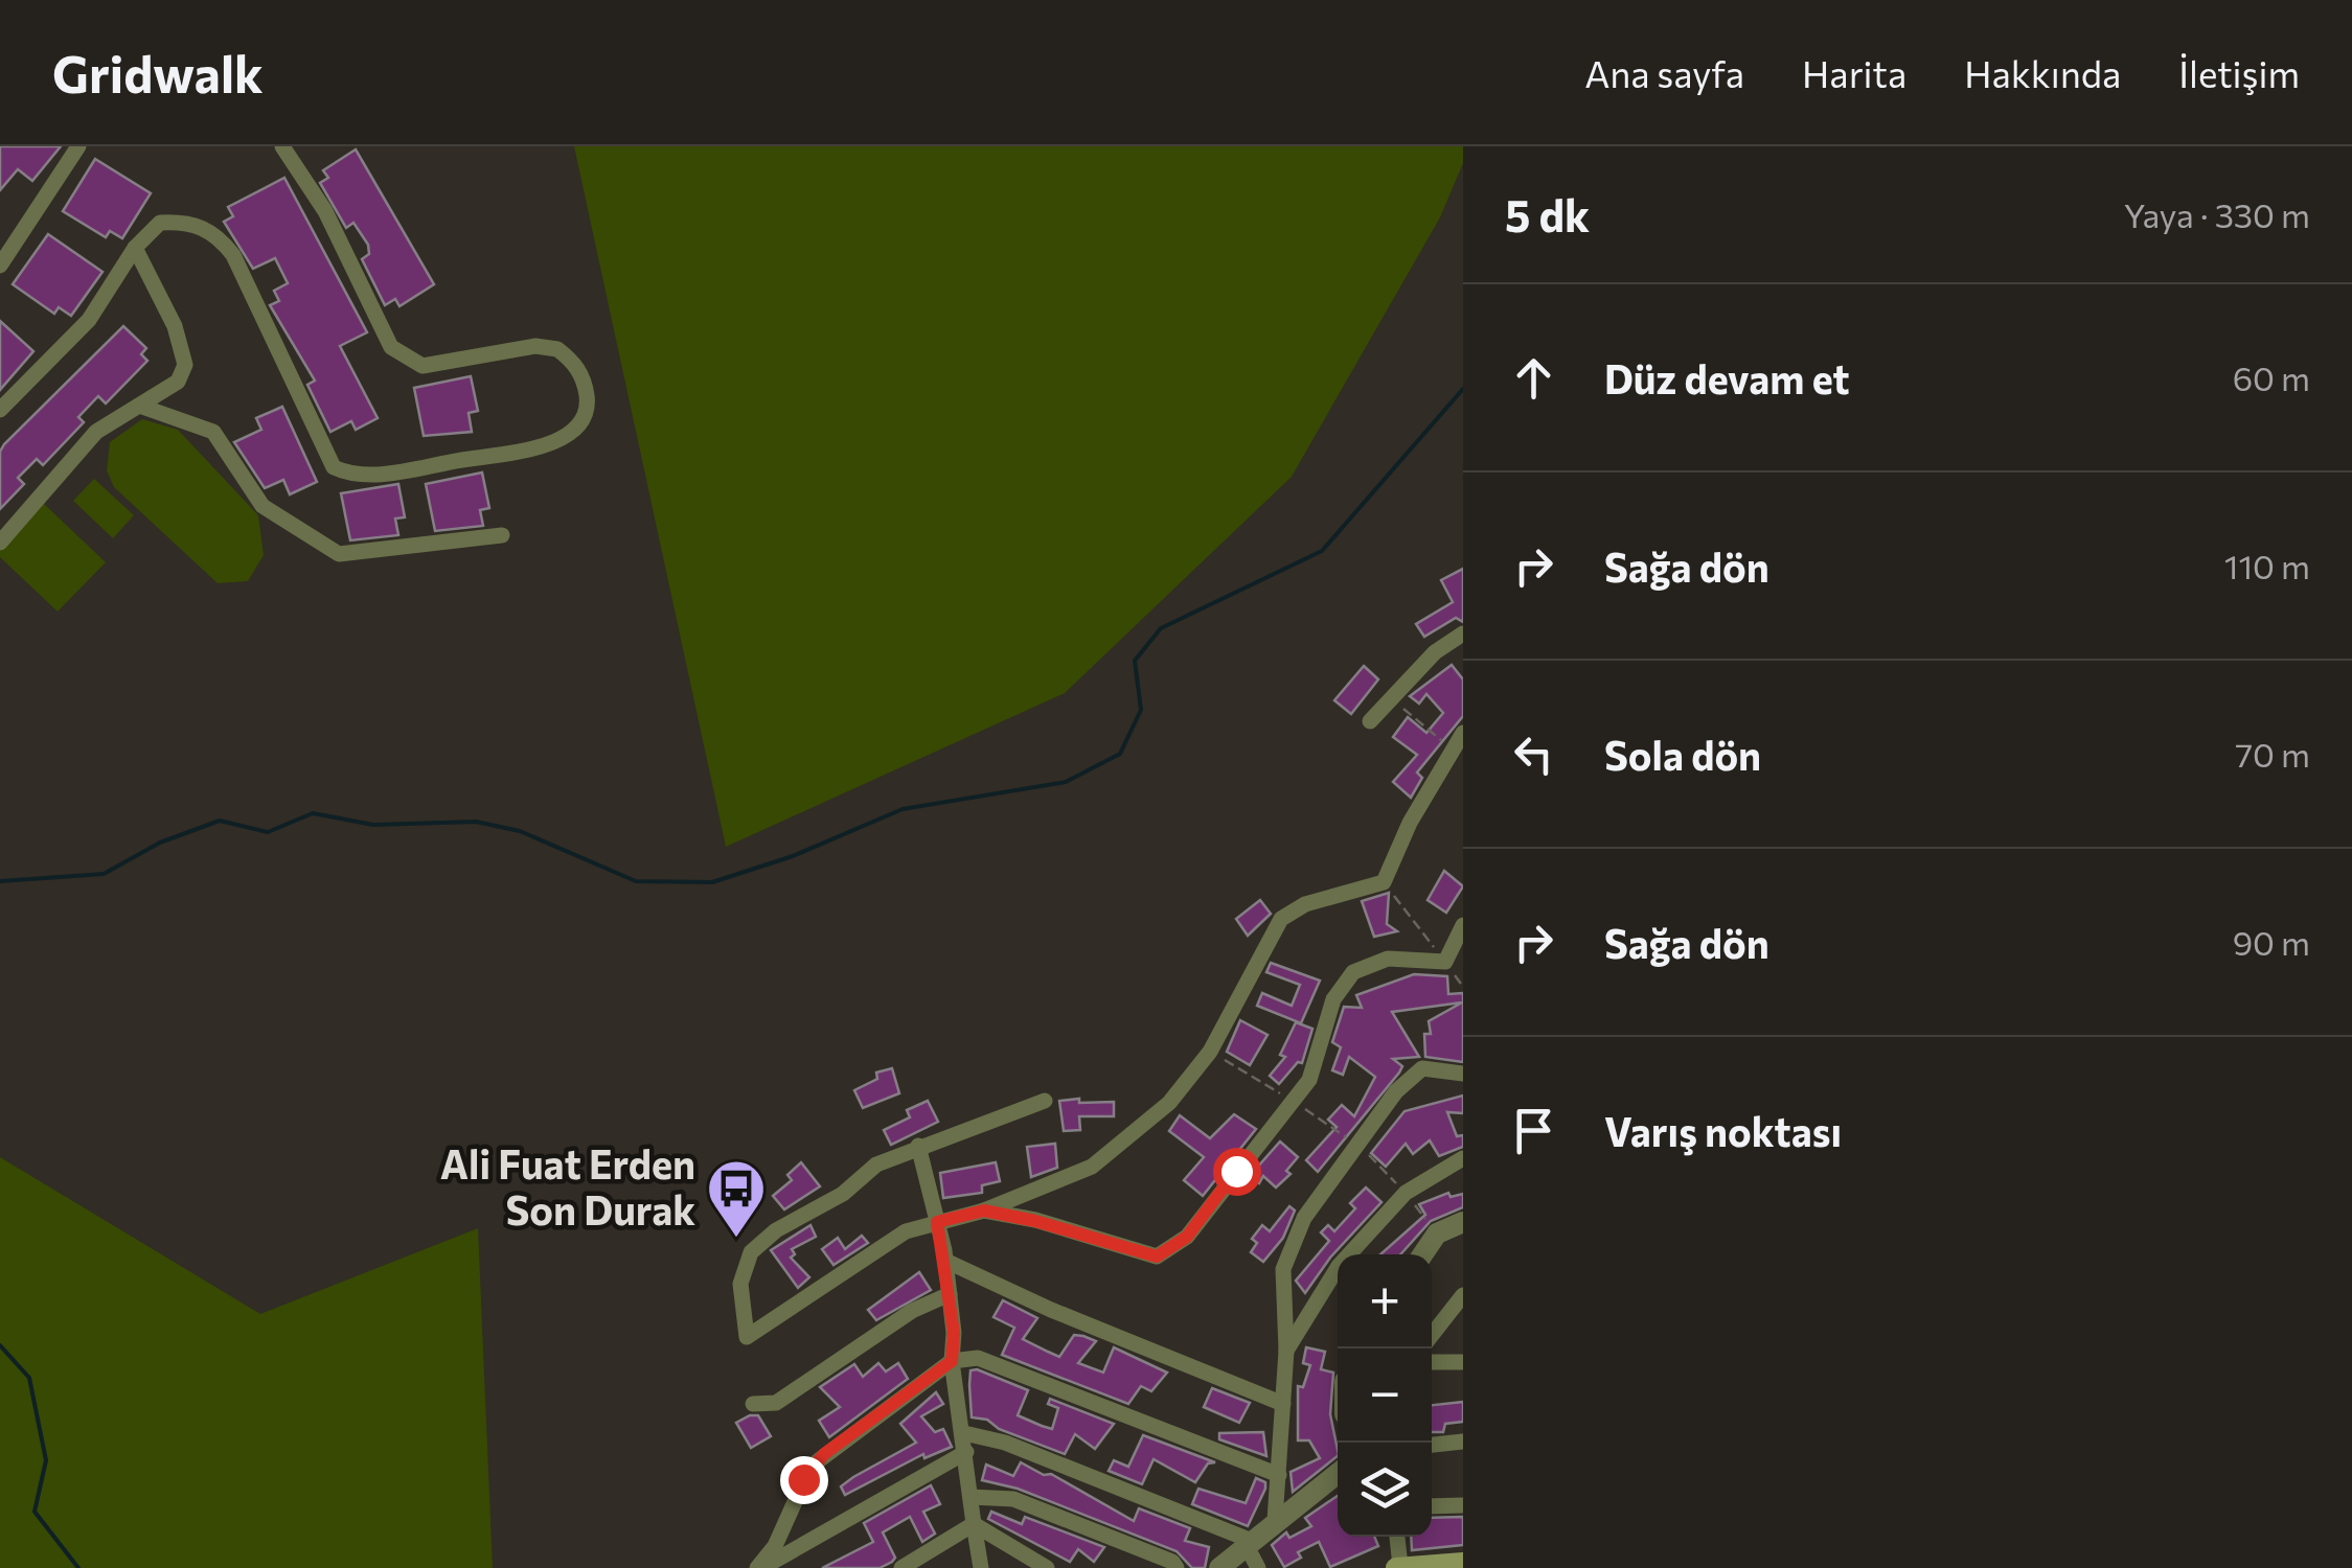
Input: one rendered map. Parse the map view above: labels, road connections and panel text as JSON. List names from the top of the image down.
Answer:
{
  "places": {
    "bus stop": ["Ali Fuat Erden Son Durak"]
  },
  "page": {
    "header": "Gridwalk",
    "nav": [
      "Ana sayfa",
      "Harita",
      "Hakkında",
      "İletişim"
    ],
    "heading": ["5 dk", "Yaya · 330 m"],
    "list": [
      ["Düz devam et", "60 m"],
      ["Sağa dön", "110 m"],
      ["Sola dön", "70 m"],
      ["Sağa dön", "90 m"],
      "Varış noktası"
    ],
    "map_buttons": ["+", "−"]
  }
}
